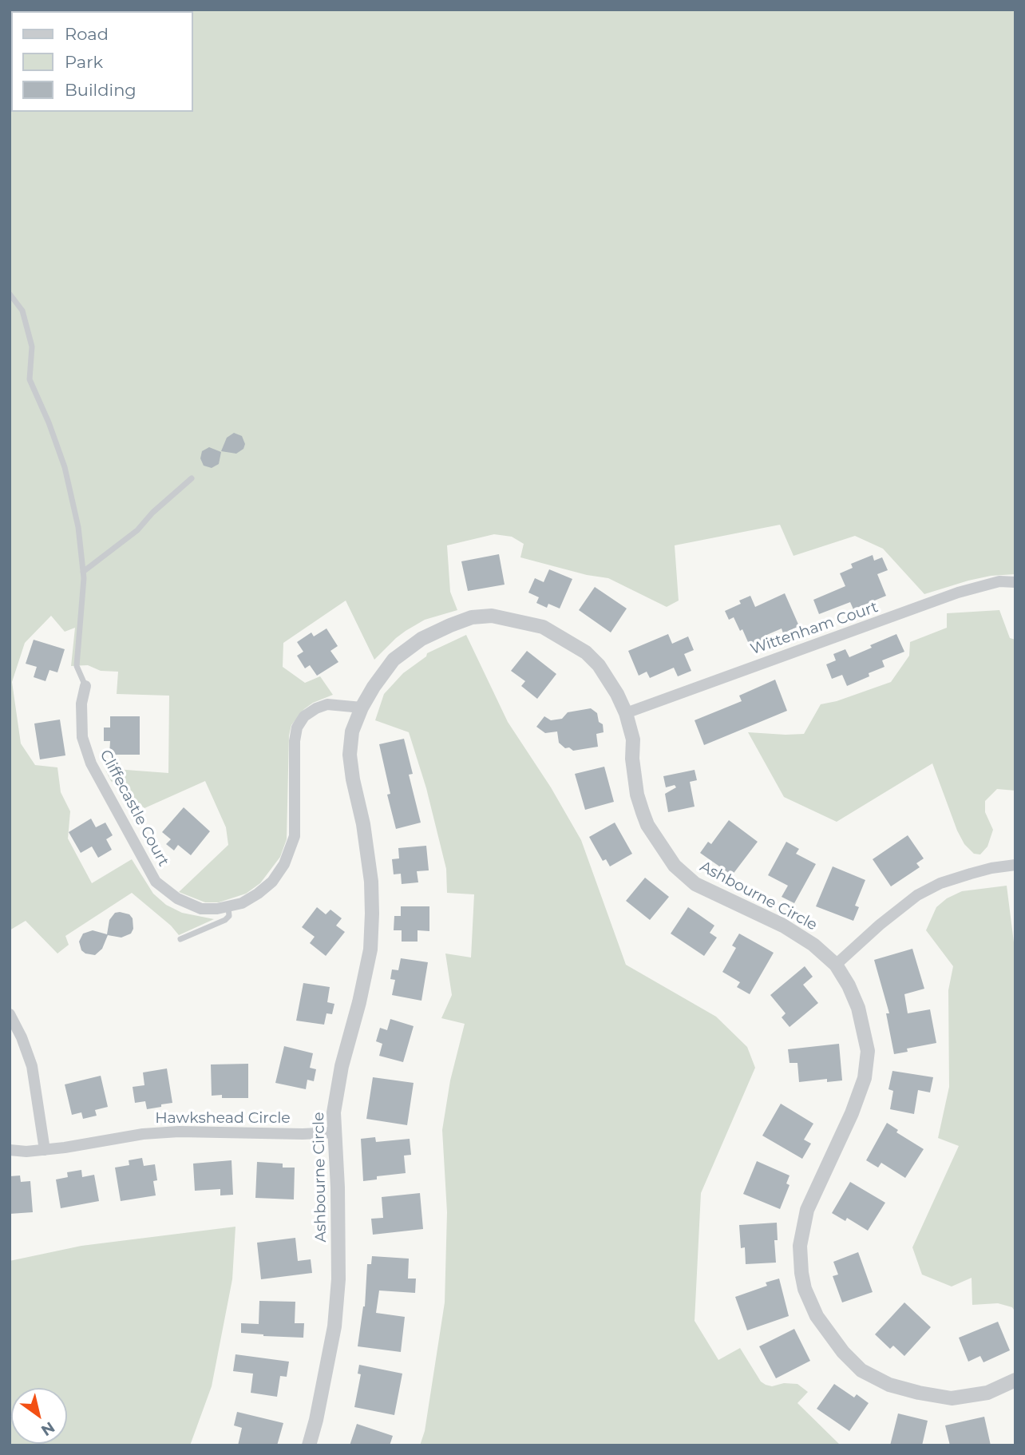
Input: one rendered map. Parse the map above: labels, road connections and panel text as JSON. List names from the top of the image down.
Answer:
{
  "streets": {
    "street": [
      "Wittenham Court",
      "Cliffecastle Court",
      "Ashbourne Circle",
      "Hawkshead Circle"
    ]
  },
  "crossings": [
    ["Wittenham Court", "Ashbourne Circle"],
    ["Cliffecastle Court", "Ashbourne Circle"],
    ["Ashbourne Circle", "Hawkshead Circle"]
  ],
  "legend": ["Road", "Park", "Building"],
  "north": "bottom right"
}
